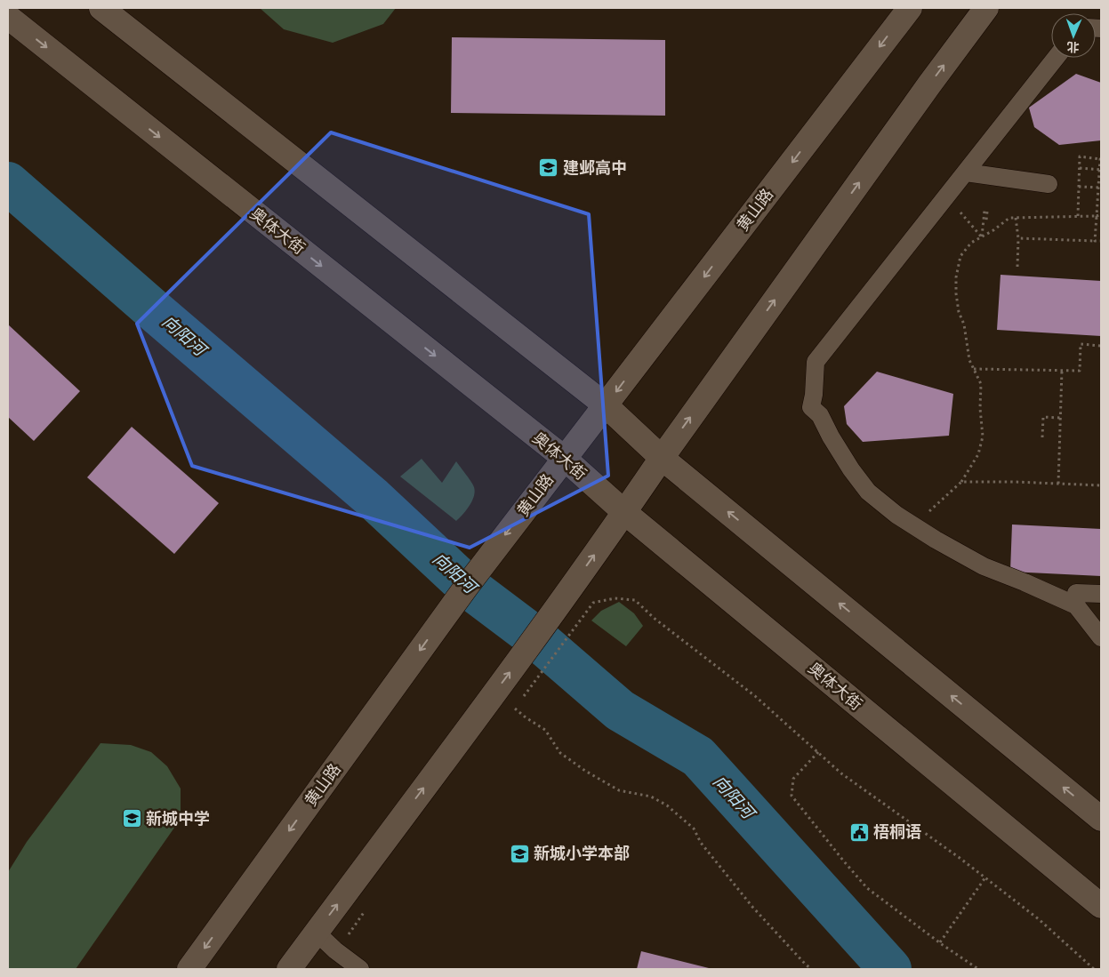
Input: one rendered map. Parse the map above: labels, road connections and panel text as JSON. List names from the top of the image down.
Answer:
{
  "streets": {
    "main road": ["黄山路", "奥体大街"]
  },
  "crossings": [
    ["黄山路", "奥体大街"]
  ],
  "water": ["向阳河"],
  "places": {
    "school or university": ["建邺高中", "新城中学", "新城小学本部"],
    "public building": ["梧桐语"]
  },
  "north": "bottom"
}
